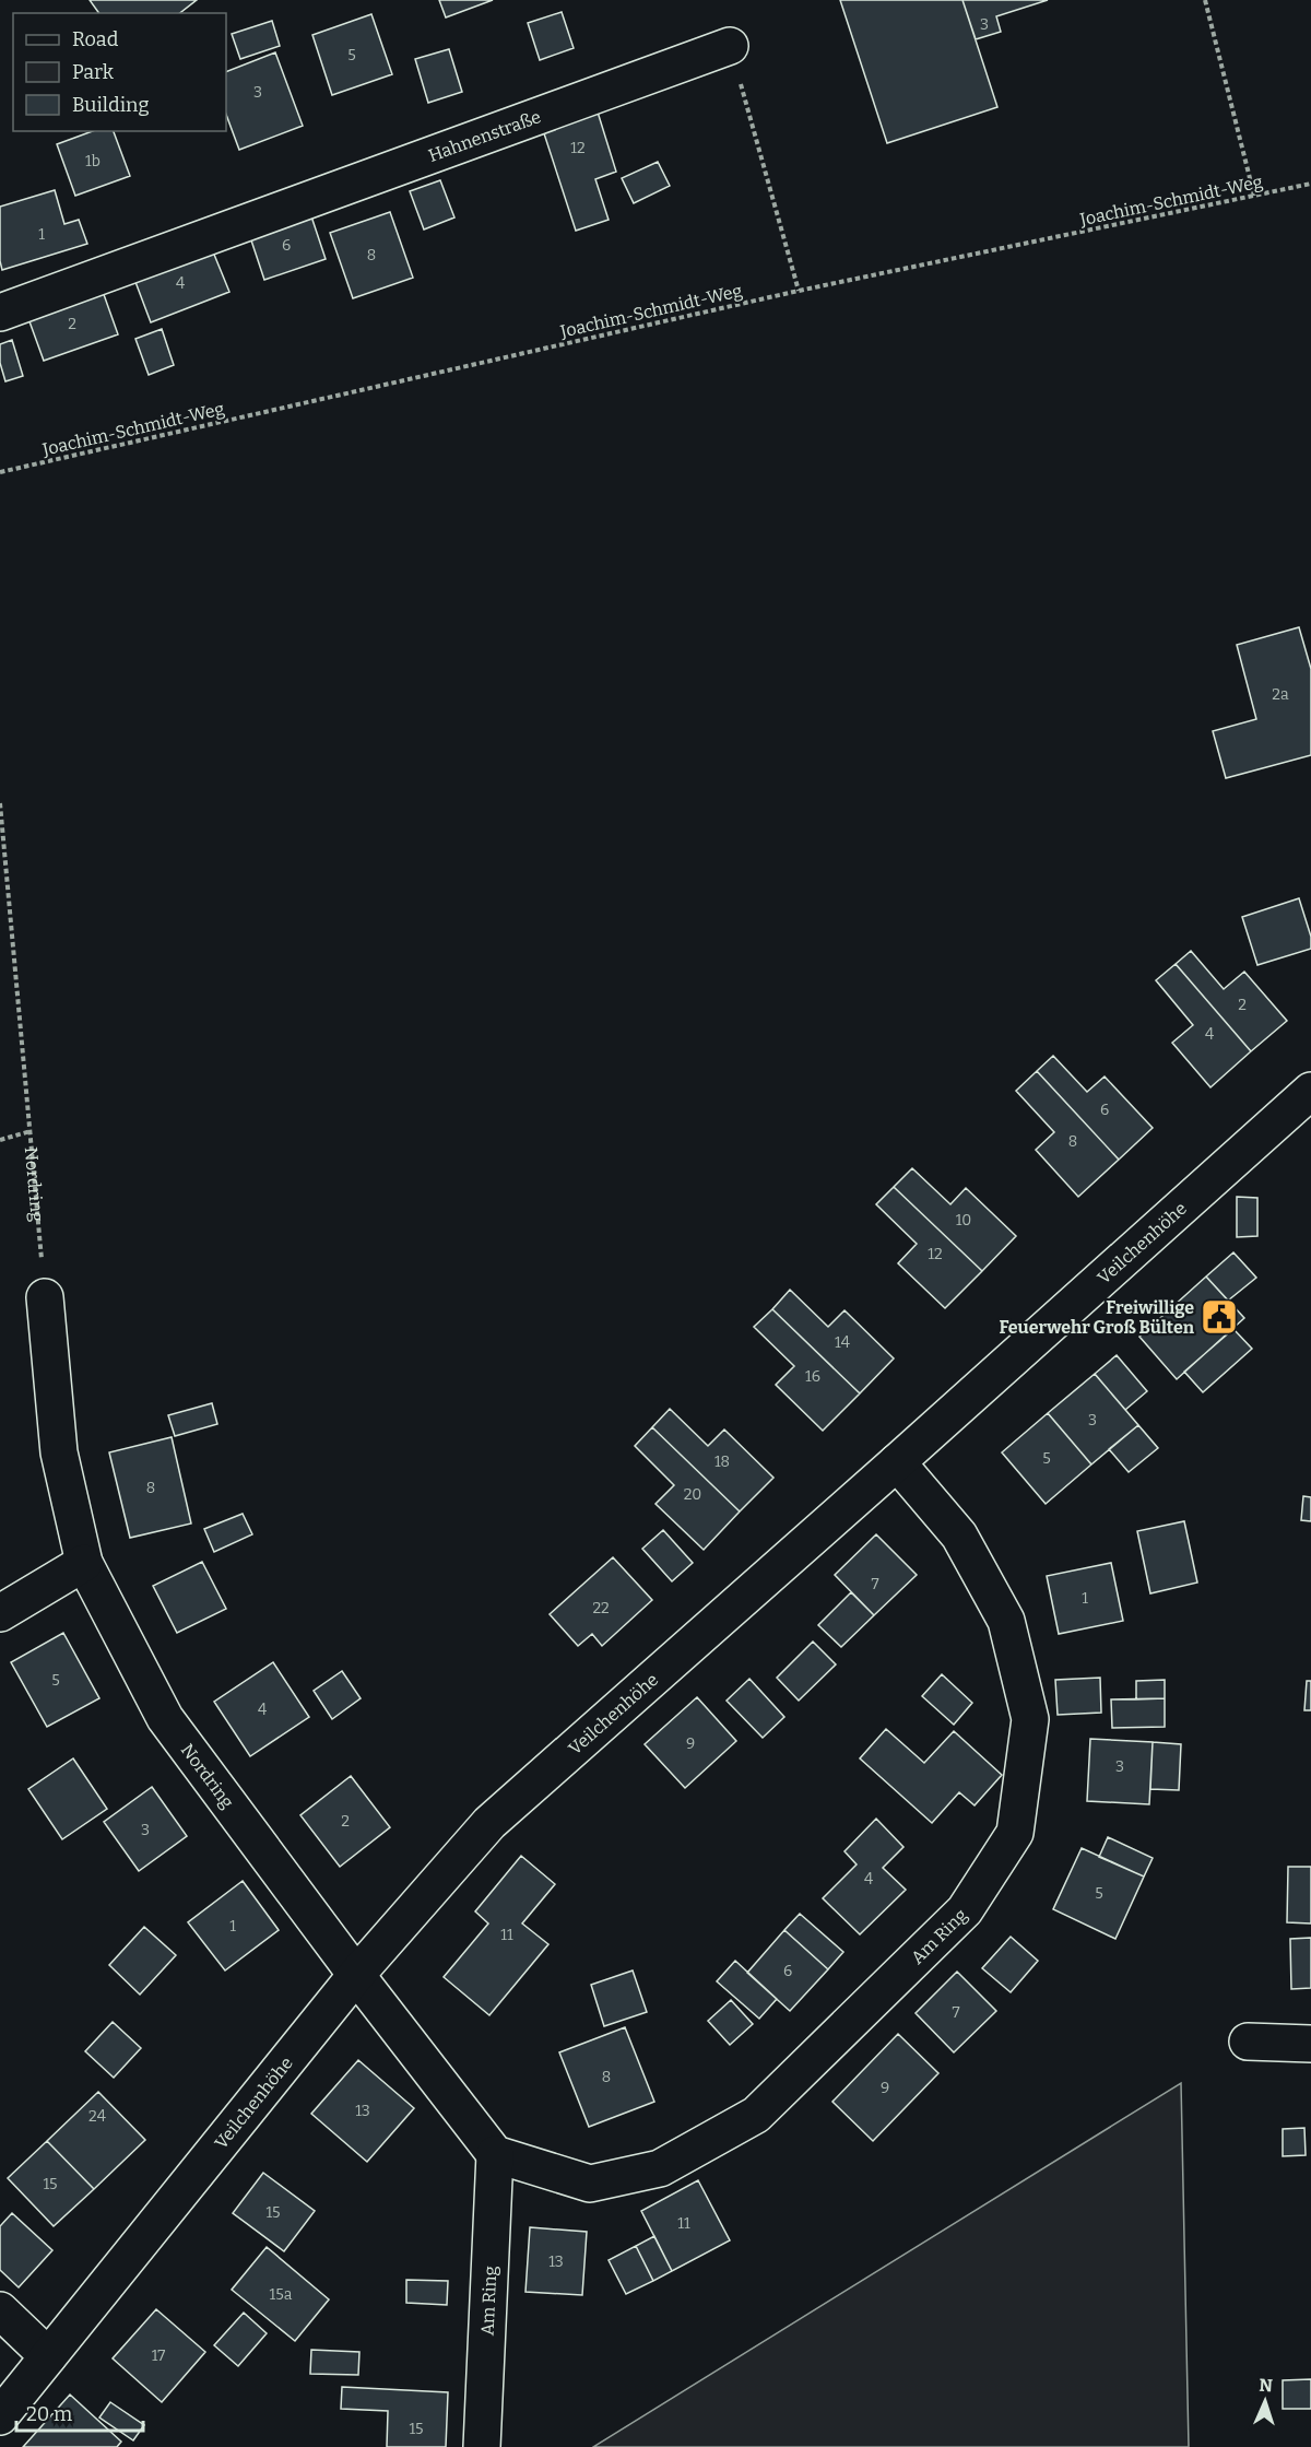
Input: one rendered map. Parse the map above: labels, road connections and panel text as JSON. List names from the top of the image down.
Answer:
{
  "streets": {
    "street": [
      "Hahnenstraße",
      "Nordring",
      "Veilchenhöhe",
      "Am Ring"
    ],
    "path": ["Joachim-Schmidt-Weg"]
  },
  "crossings": [
    ["Nordring", "Veilchenhöhe"],
    ["Veilchenhöhe", "Am Ring"]
  ],
  "places": {
    "public building": ["Freiwillige Feuerwehr Groß Bülten"]
  },
  "house_numbers": [
    "3",
    "5",
    "3",
    "12",
    "1b",
    "1",
    "6",
    "8",
    "4",
    "2",
    "2a",
    "2",
    "4",
    "6",
    "8",
    "10",
    "12",
    "14",
    "16",
    "3",
    "5",
    "18",
    "8",
    "20",
    "7",
    "1",
    "22",
    "5",
    "4",
    "9",
    "3",
    "2",
    "3",
    "4",
    "5",
    "1",
    "11",
    "6",
    "7",
    "8",
    "9",
    "13",
    "24",
    "15",
    "15",
    "11",
    "13",
    "15a",
    "17",
    "15"
  ],
  "legend": ["Road", "Park", "Building"],
  "scale_bar": "20 m",
  "north": "top"
}
